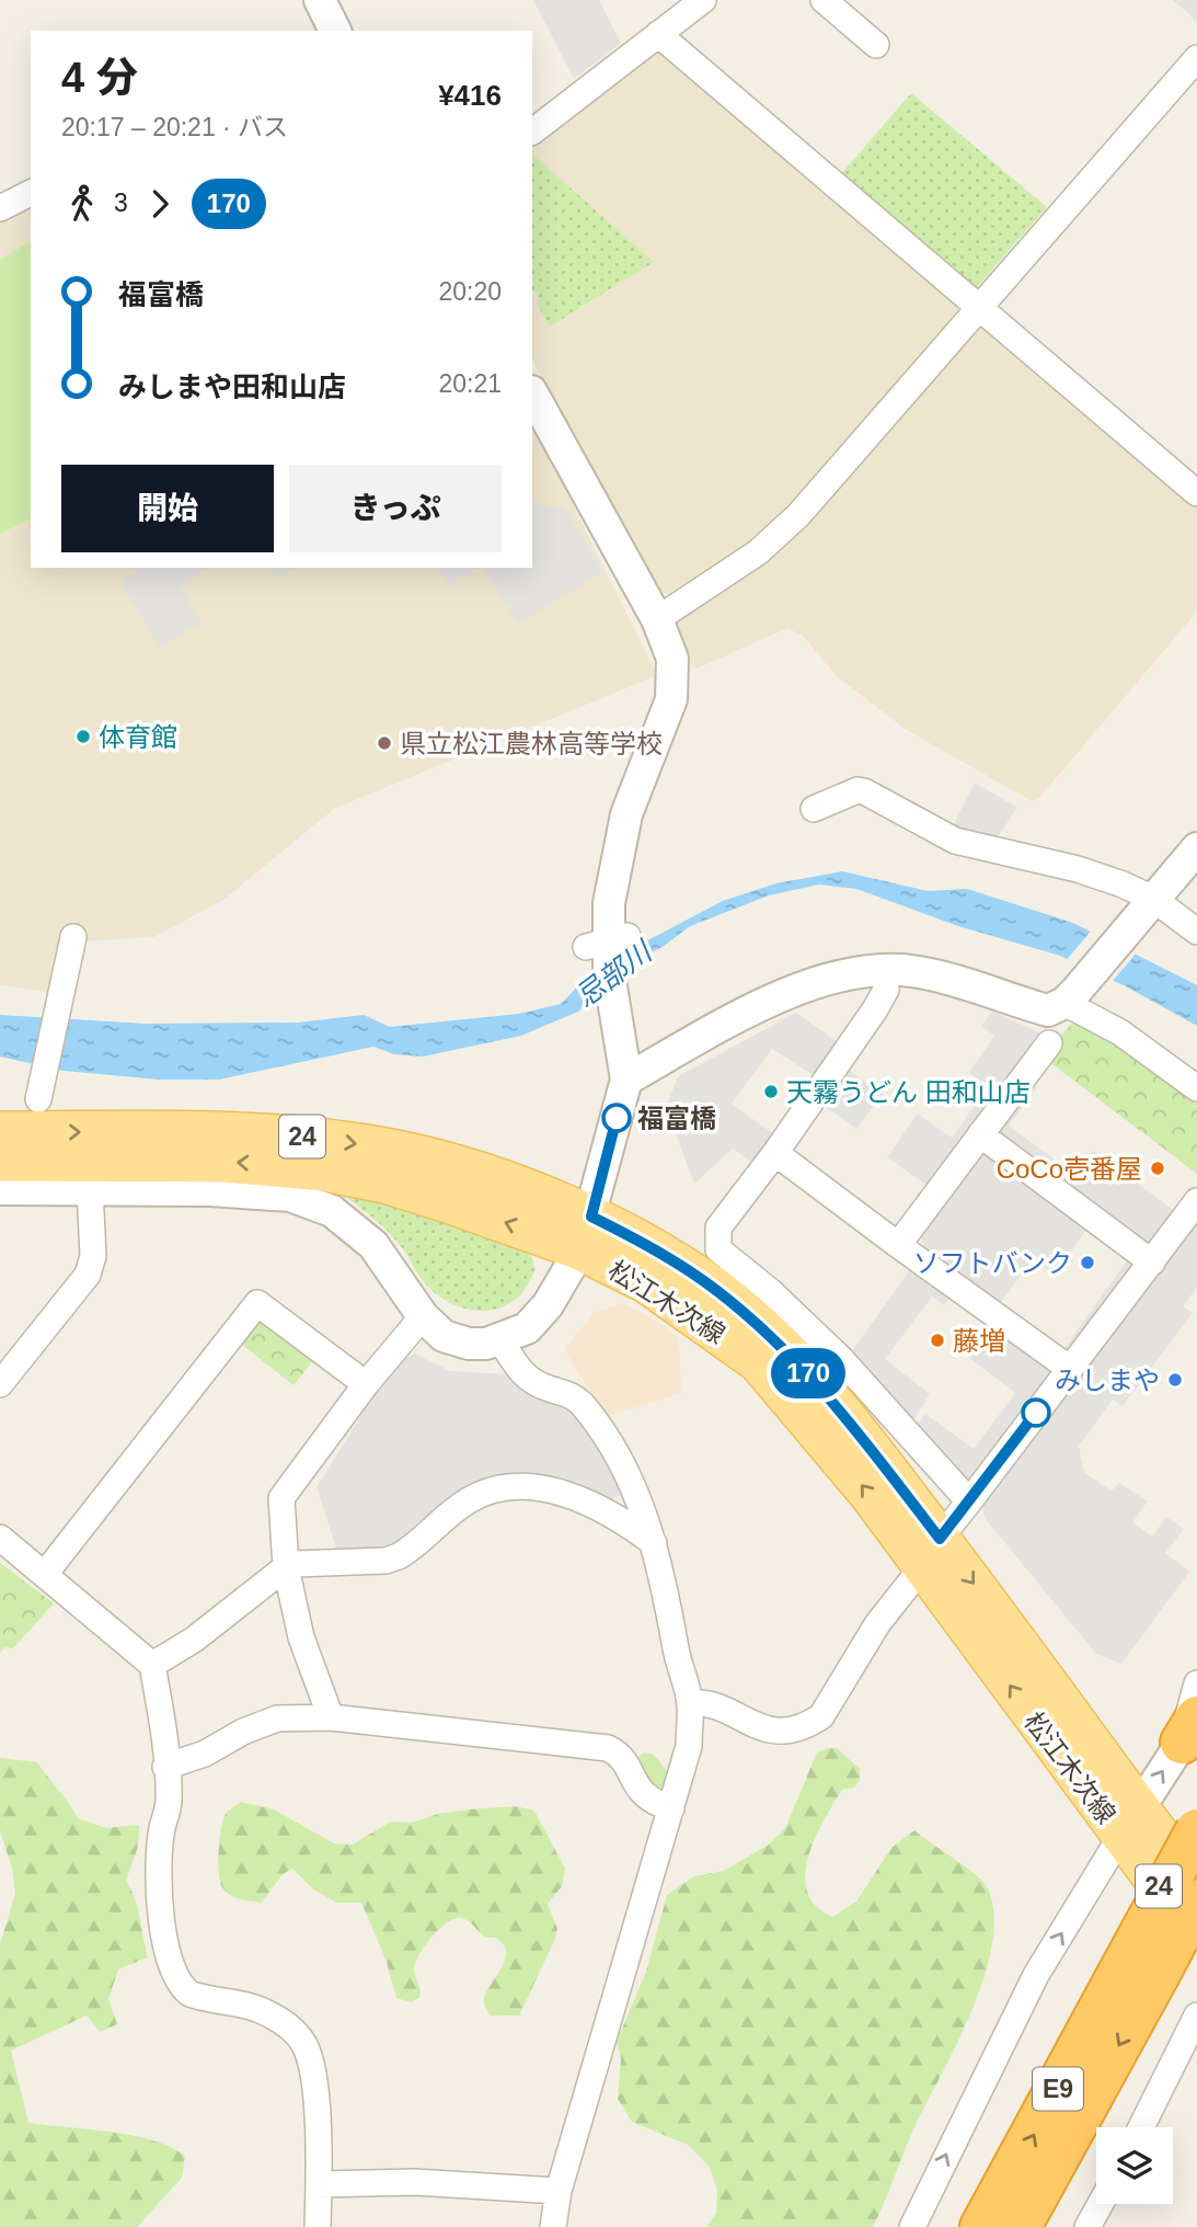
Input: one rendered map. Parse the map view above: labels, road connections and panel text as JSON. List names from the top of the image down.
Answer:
{
  "streets": {
    "highway": ["E9"],
    "main road": ["24", "松江木次線"]
  },
  "water": ["忌部川"],
  "places": [
    "体育館",
    "県立松江農林高等学校",
    "天霧うどん 田和山店",
    "福富橋",
    "CoCo壱番屋",
    "ソフトバンク",
    "藤増",
    "みしまや"
  ],
  "lines": ["bus line 170"],
  "page": {
    "on_map": "170",
    "heading": ["4 分", "20:17 – 20:21 · バス", "¥416"],
    "legs": ["3", "170"],
    "list": [
      {
        "name": "福富橋",
        "value": "20:20"
      },
      {
        "name": "みしまや田和山店",
        "value": "20:21"
      }
    ],
    "buttons": ["開始", "きっぷ"]
  }
}
